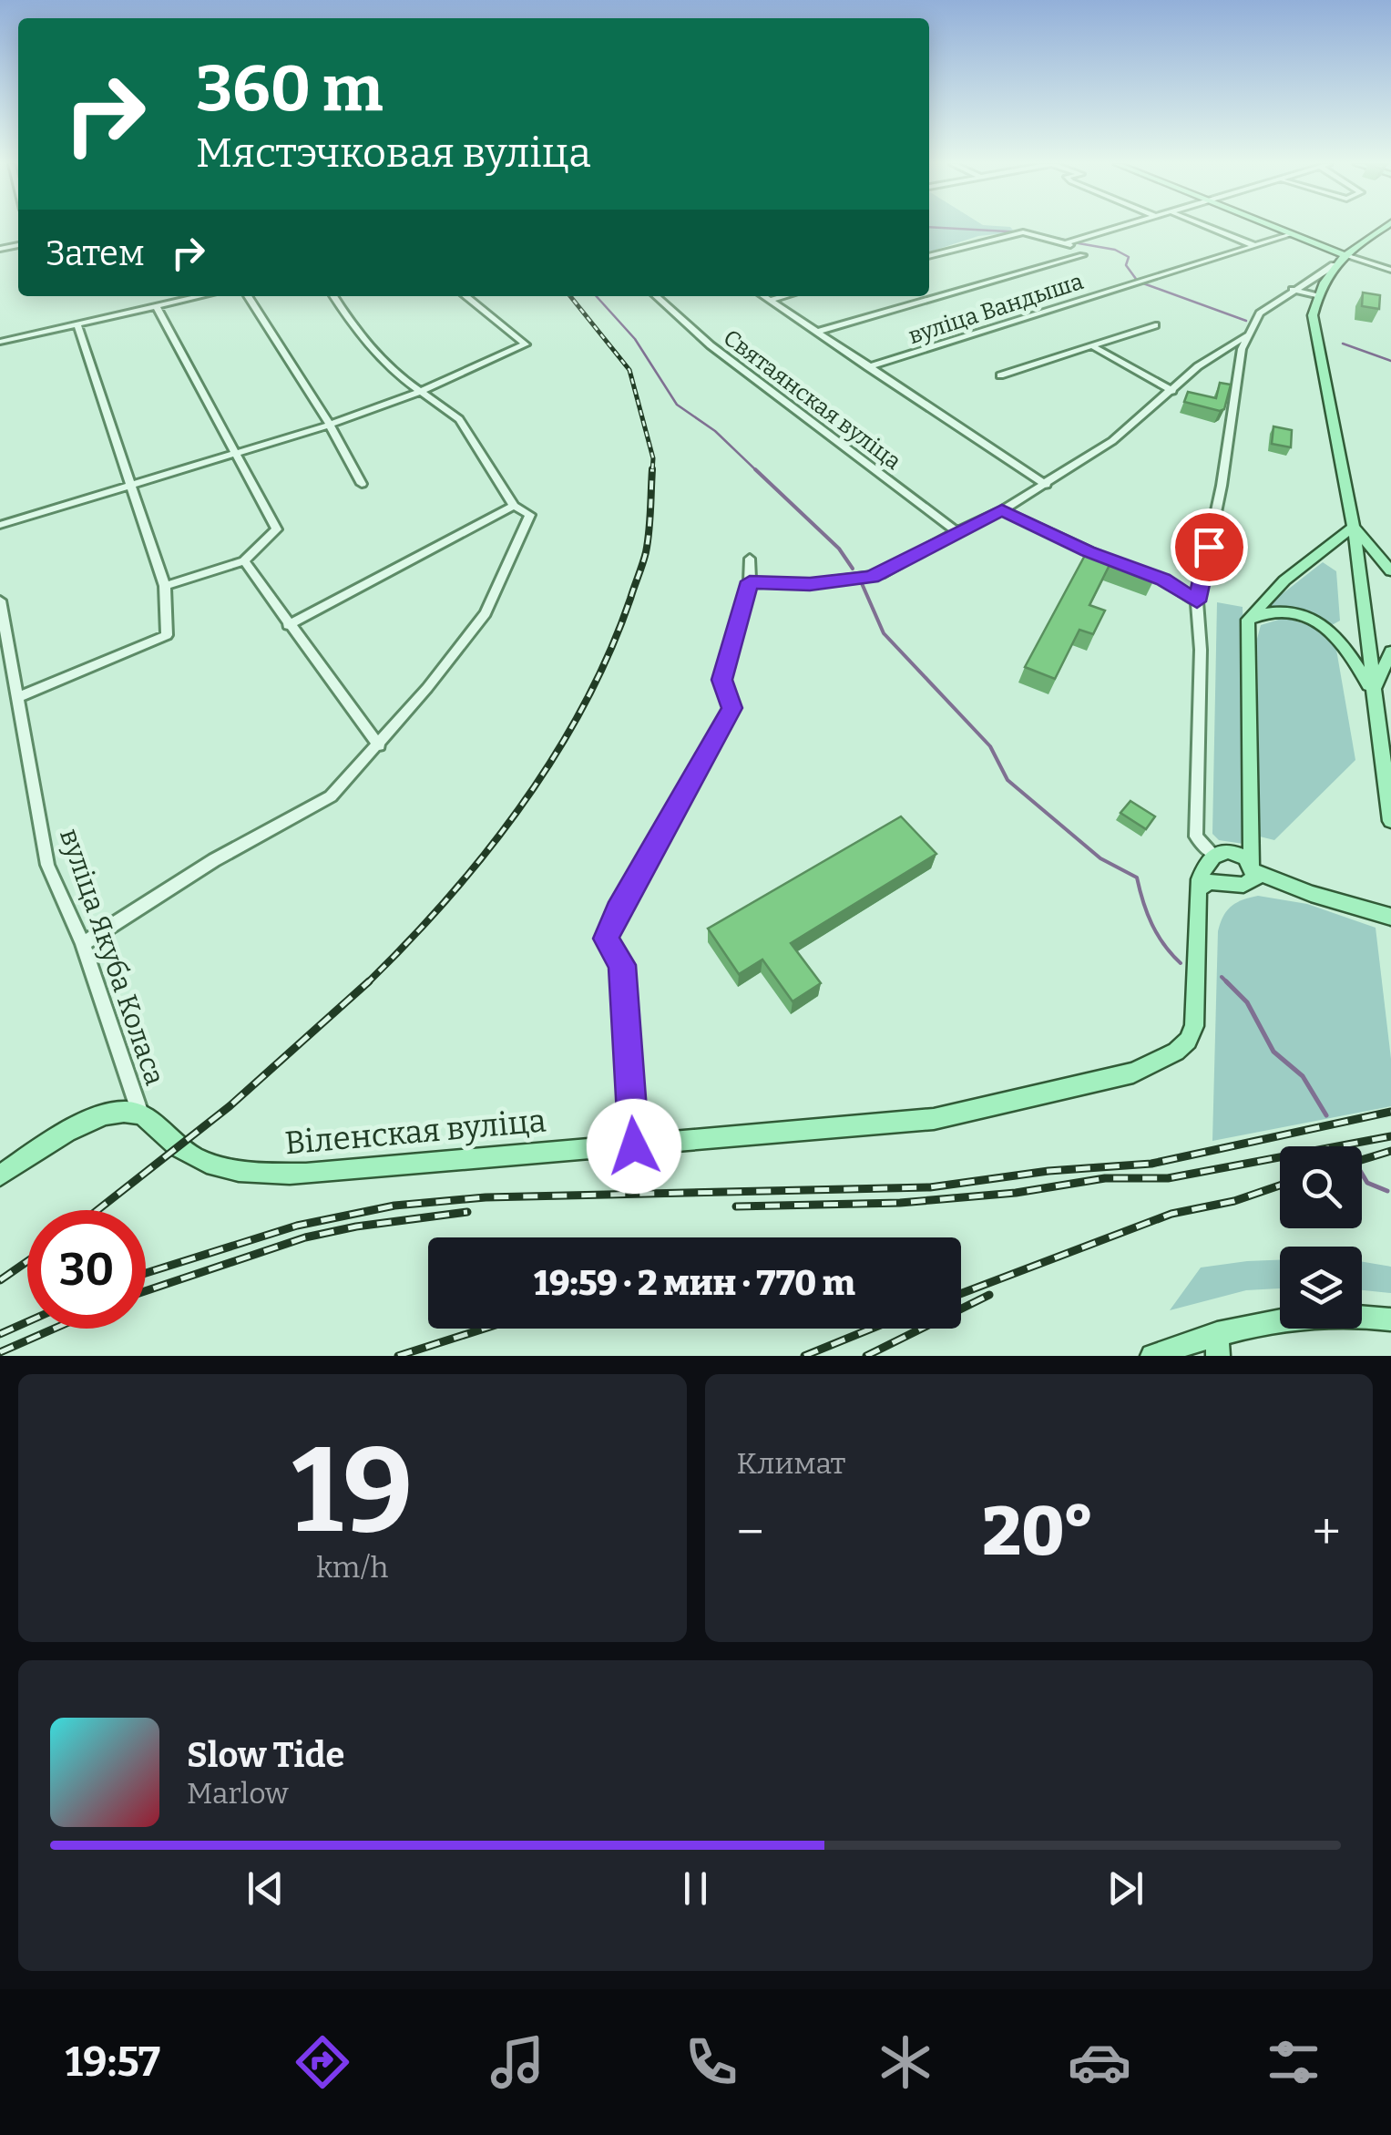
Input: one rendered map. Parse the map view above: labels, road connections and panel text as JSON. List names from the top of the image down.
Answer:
{
  "streets": {
    "main road": ["Віленская вуліца"],
    "street": ["вуліца Вандыша", "Святаянская вуліца", "вуліца Якуба Коласа"]
  },
  "crossings": [
    ["вуліца Якуба Коласа", "Віленская вуліца"]
  ],
  "page": {
    "turn": ["360 m", "Мястэчковая вуліца"],
    "then": "Затем",
    "limit": "30",
    "trip": "19:59 · 2 мин · 770 m",
    "tile": [
      ["19", "km/h"],
      "Климат"
    ],
    "heat": ["−", "20°", "+"],
    "song": ["Slow Tide", "Marlow"],
    "tabs": "19:57"
  }
}
